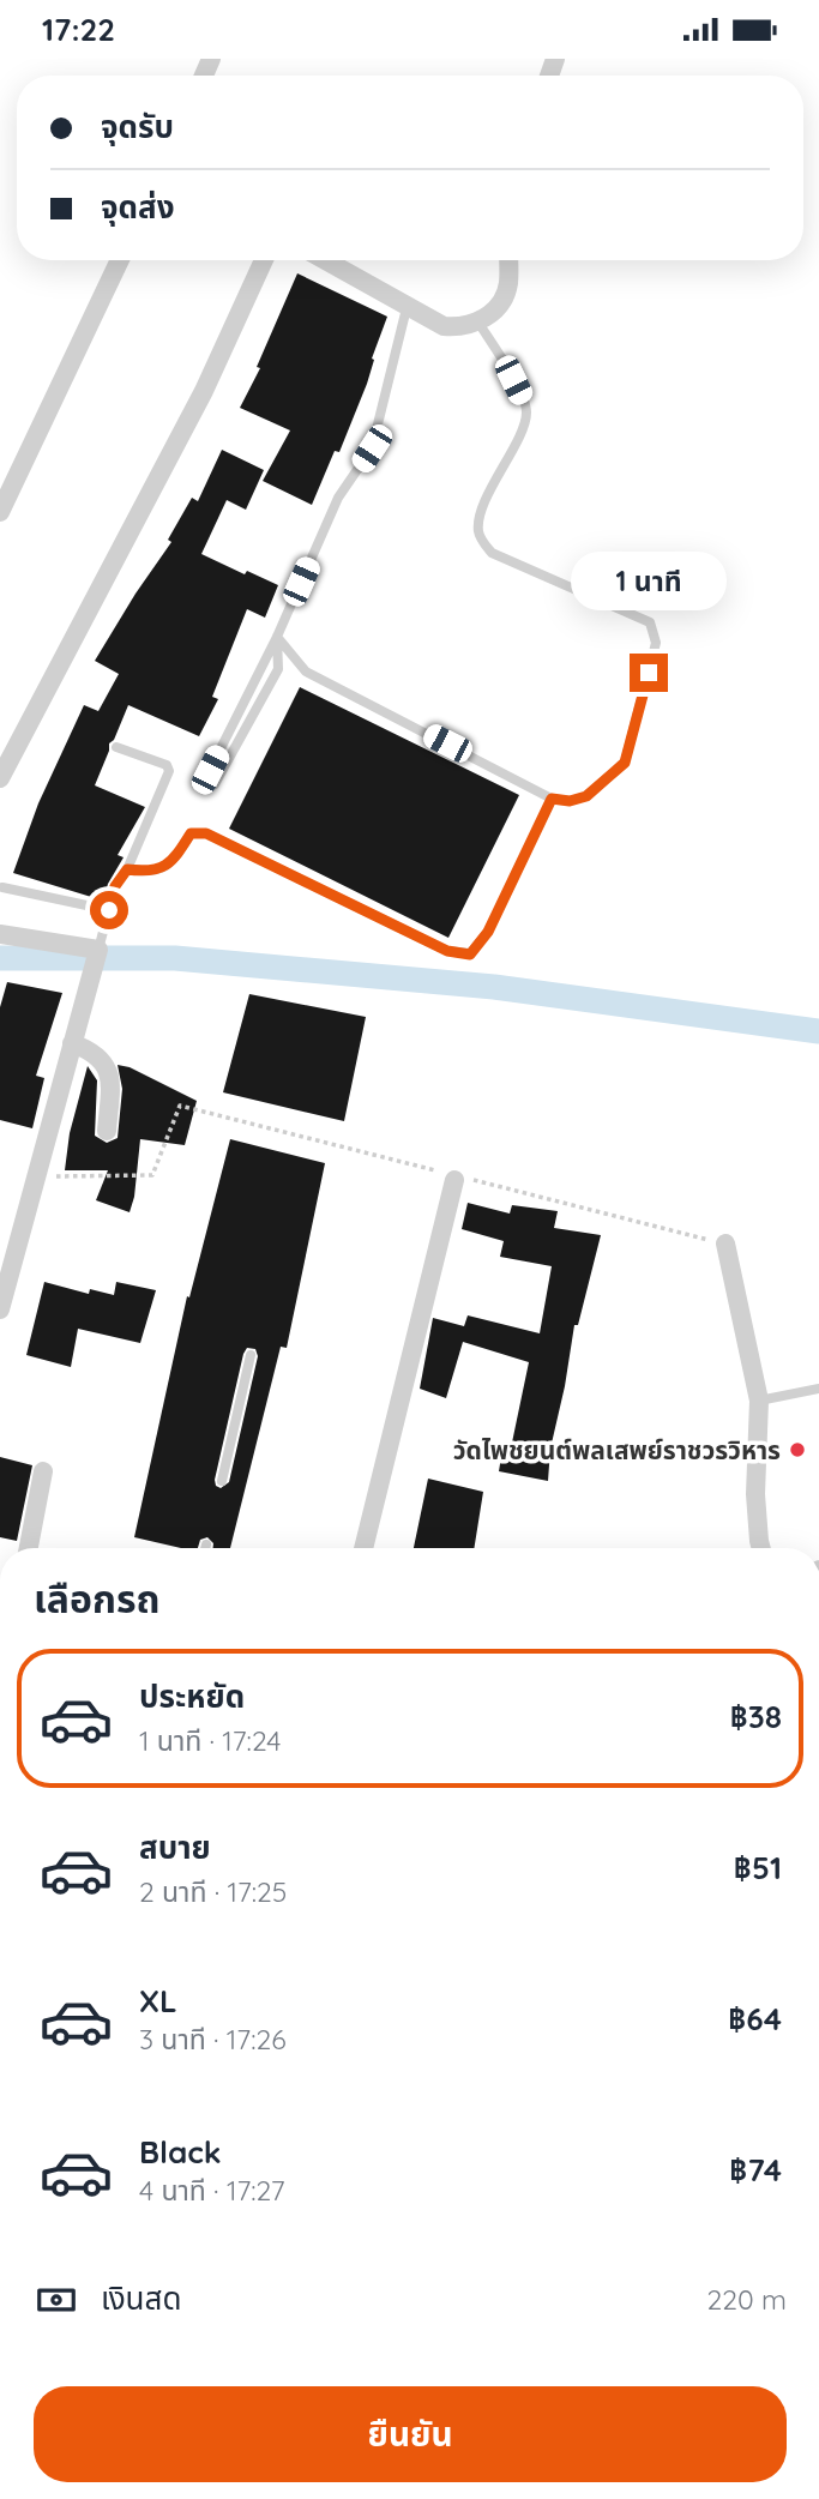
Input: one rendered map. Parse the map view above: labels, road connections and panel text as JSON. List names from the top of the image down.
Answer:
{
  "places": ["วัดไพชยนต์พลเสพย์ราชวรวิหาร"],
  "page": {
    "status": "17:22",
    "banner": ["จุดรับ", "จุดส่ง"],
    "bubble": "1 นาที",
    "heading": "เลือกรถ",
    "list": [
      {
        "name": "ประหยัด",
        "note": "1 นาที · 17:24",
        "value": "฿38"
      },
      {
        "name": "สบาย",
        "note": "2 นาที · 17:25",
        "value": "฿51"
      },
      {
        "name": "XL",
        "note": "3 นาที · 17:26",
        "value": "฿64"
      },
      {
        "name": "Black",
        "note": "4 นาที · 17:27",
        "value": "฿74"
      }
    ],
    "pay": ["เงินสด", "220 m"],
    "buttons": "ยืนยัน"
  }
}
